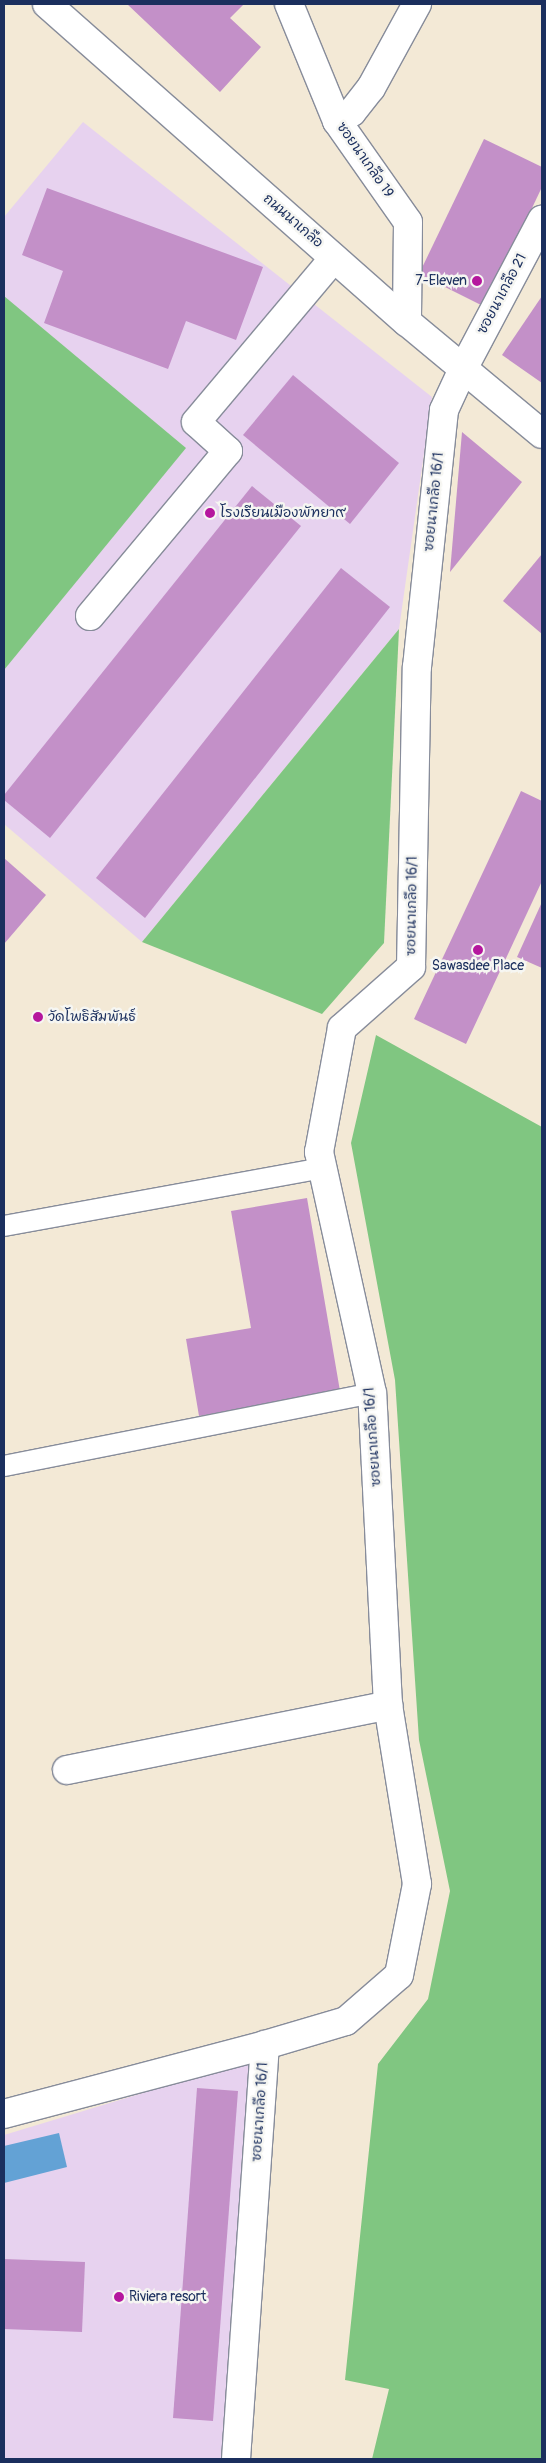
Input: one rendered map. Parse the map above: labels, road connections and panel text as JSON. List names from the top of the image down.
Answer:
{
  "streets": {
    "street": [
      "ซอยนาเกลือ 19",
      "ถนนนาเกลือ",
      "ซอยนาเกลือ 21",
      "ซอยนาเกลือ 16/1"
    ]
  },
  "crossings": [
    ["ซอยนาเกลือ 19", "ถนนนาเกลือ"],
    ["ถนนนาเกลือ", "ซอยนาเกลือ 21"],
    ["ถนนนาเกลือ", "ซอยนาเกลือ 16/1"],
    ["ซอยนาเกลือ 21", "ซอยนาเกลือ 16/1"]
  ],
  "places": [
    "7-Eleven",
    "โรงเรียนเมืองพัทยา๙",
    "Sawasdee Place",
    "วัดโพธิสัมพันธ์",
    "Riviera resort"
  ]
}
